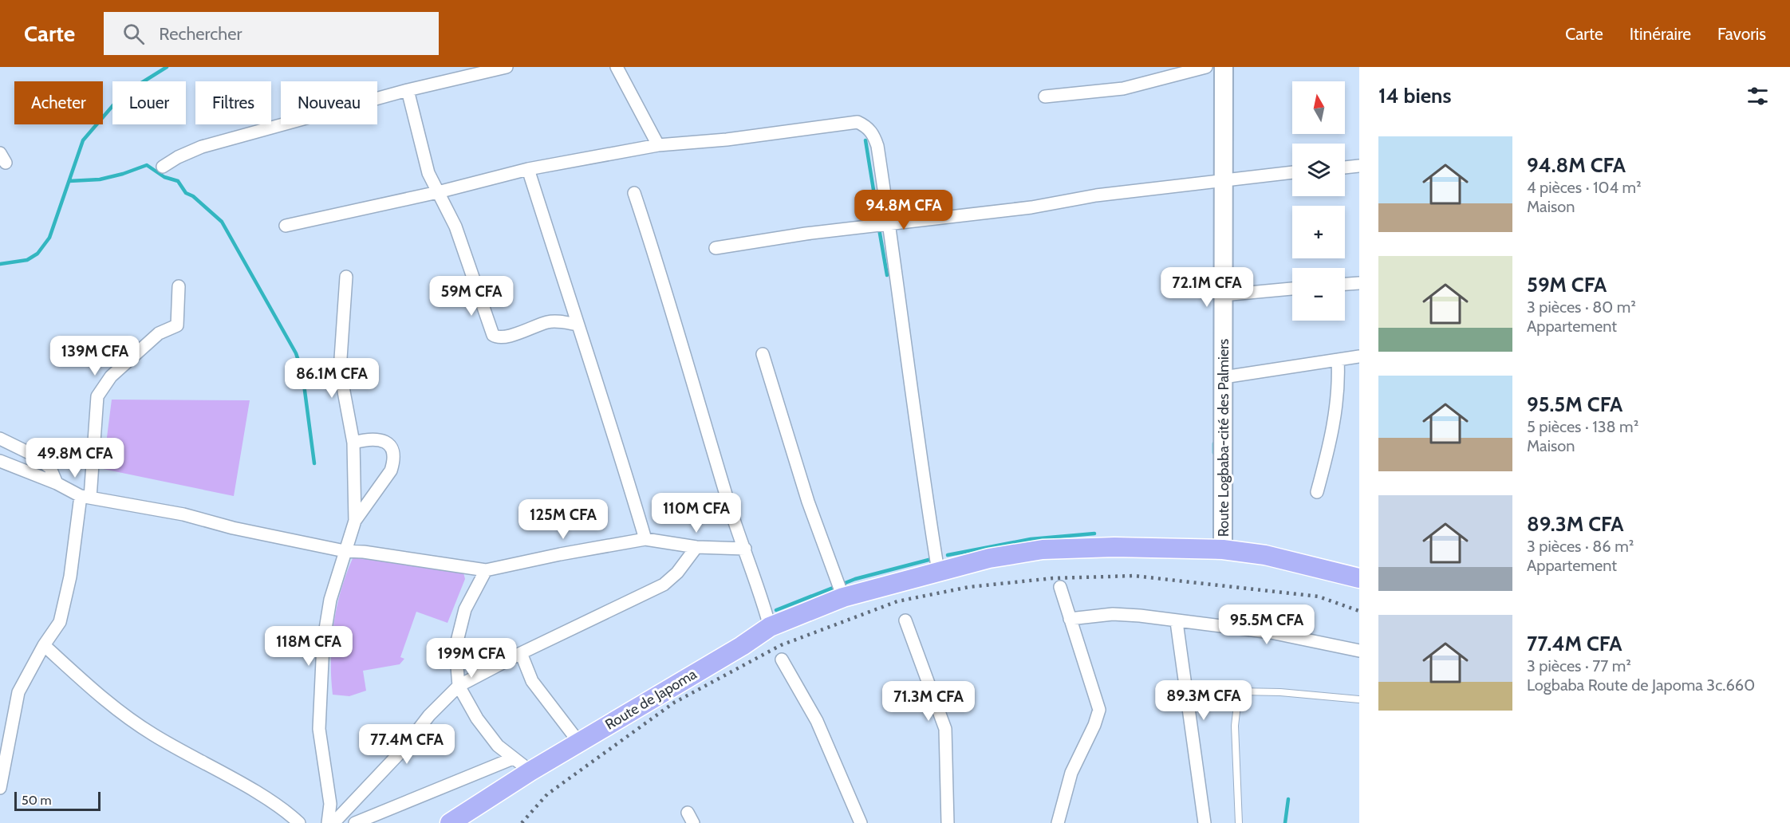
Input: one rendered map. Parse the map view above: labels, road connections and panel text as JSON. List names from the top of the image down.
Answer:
{
  "streets": {
    "main road": ["Route Logbaba-cité des Palmiers", "Route de Japoma"]
  },
  "crossings": [
    ["Route Logbaba-cité des Palmiers", "Route de Japoma"]
  ],
  "scale_bar": "50 m",
  "north": "top",
  "page": {
    "header": "Carte",
    "search": "Rechercher",
    "nav": ["Carte", "Itinéraire", "Favoris"],
    "heading": "14 biens",
    "map_buttons": ["+", "−"],
    "chip": [
      "Acheter",
      "Louer",
      "Filtres",
      "Nouveau"
    ],
    "list": [
      {
        "name": "94.8M CFA",
        "note": "4 pièces · 104 m² · Maison"
      },
      {
        "name": "59M CFA",
        "note": "3 pièces · 80 m² · Appartement"
      },
      {
        "name": "95.5M CFA",
        "note": "5 pièces · 138 m² · Maison"
      },
      {
        "name": "89.3M CFA",
        "note": "3 pièces · 86 m² · Appartement"
      },
      {
        "name": "77.4M CFA",
        "note": "3 pièces · 77 m² · Logbaba Route de Japoma 3c.660"
      }
    ],
    "price": [
      "94.8M CFA",
      "72.1M CFA",
      "59M CFA",
      "139M CFA",
      "86.1M CFA",
      "49.8M CFA",
      "110M CFA",
      "125M CFA",
      "95.5M CFA",
      "118M CFA",
      "199M CFA",
      "89.3M CFA",
      "71.3M CFA",
      "77.4M CFA"
    ],
    "scale": "50 m"
  }
}
